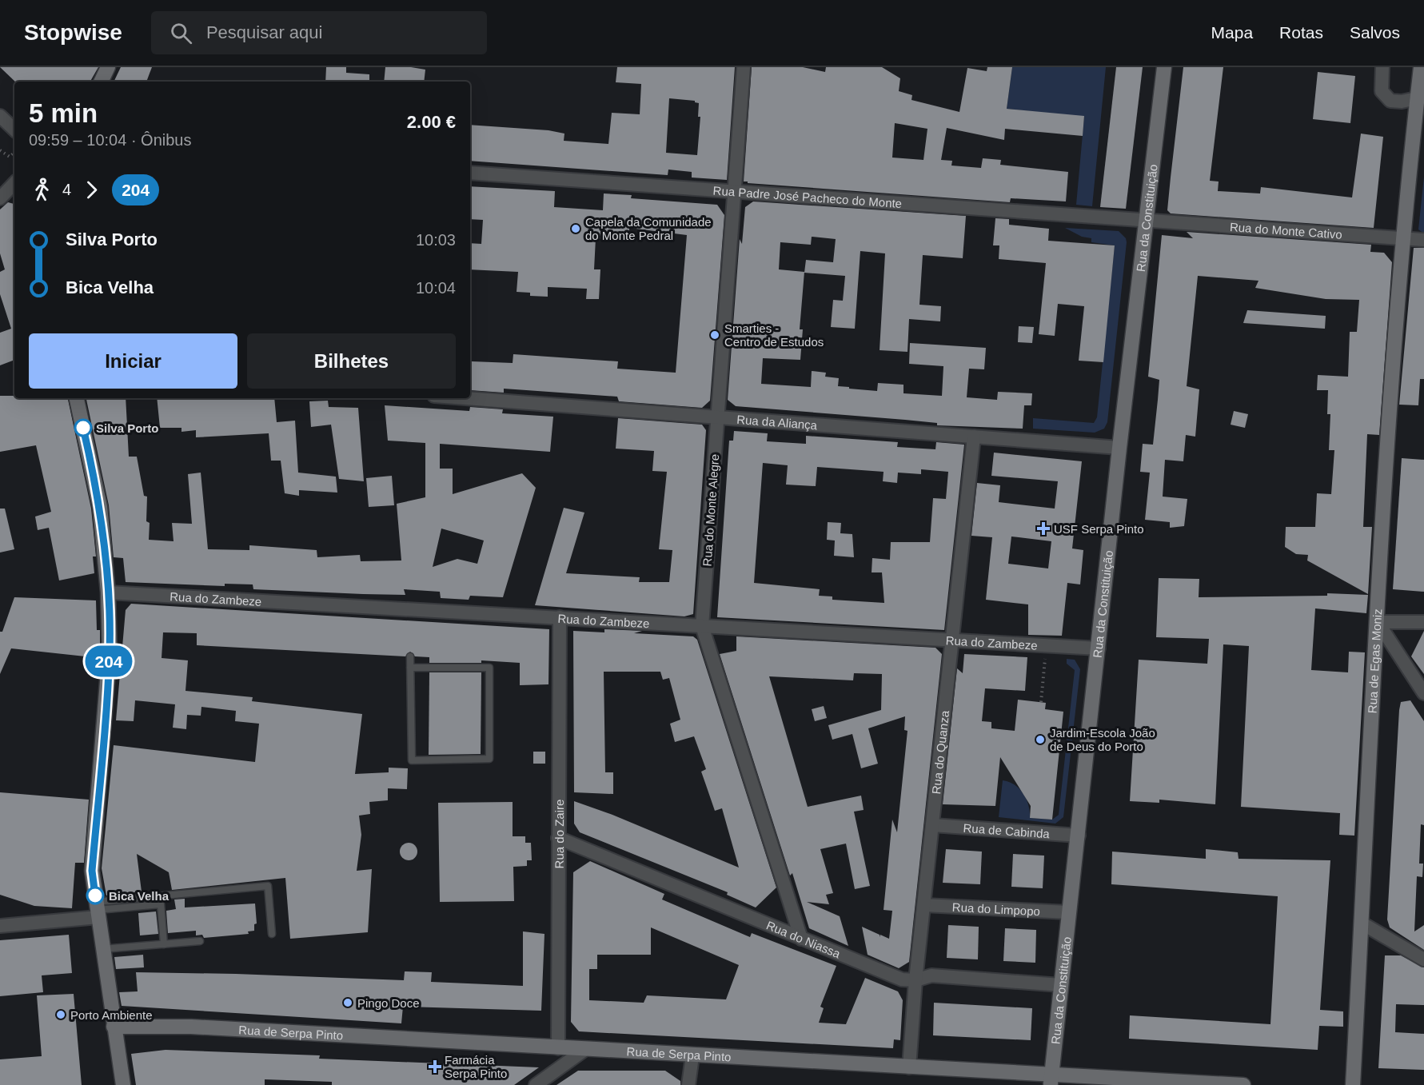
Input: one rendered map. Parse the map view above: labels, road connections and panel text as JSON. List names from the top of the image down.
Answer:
{
  "streets": {
    "main road": ["Rua da Constituição", "Rua de Egas Moniz", "Rua de Serpa Pinto"],
    "street": [
      "Rua Padre José Pacheco do Monte",
      "Rua do Monte Cativo",
      "Rua da Aliança",
      "Rua do Monte Alegre",
      "Rua do Zambeze",
      "Rua do Quanza",
      "Rua de Cabinda",
      "Rua do Zaire",
      "Rua do Limpopo",
      "Rua do Niassa"
    ]
  },
  "crossings": [
    ["Rua Padre José Pacheco do Monte", "Rua da Constituição"],
    ["Rua Padre José Pacheco do Monte", "Rua do Monte Cativo"],
    ["Rua Padre José Pacheco do Monte", "Rua do Monte Alegre"],
    ["Rua da Constituição", "Rua do Monte Cativo"],
    ["Rua da Constituição", "Rua da Aliança"],
    ["Rua da Constituição", "Rua do Zambeze"],
    ["Rua da Constituição", "Rua de Cabinda"],
    ["Rua da Constituição", "Rua do Limpopo"],
    ["Rua da Constituição", "Rua do Niassa"],
    ["Rua da Constituição", "Rua de Serpa Pinto"],
    ["Rua do Monte Cativo", "Rua de Egas Moniz"],
    ["Rua da Aliança", "Rua do Monte Alegre"],
    ["Rua da Aliança", "Rua do Quanza"],
    ["Rua do Monte Alegre", "Rua do Zambeze"],
    ["Rua do Monte Alegre", "Rua do Niassa"],
    ["Rua do Zambeze", "Rua do Quanza"],
    ["Rua do Zambeze", "Rua do Zaire"],
    ["Rua do Quanza", "Rua de Cabinda"],
    ["Rua do Quanza", "Rua do Limpopo"],
    ["Rua do Quanza", "Rua do Niassa"],
    ["Rua do Quanza", "Rua de Serpa Pinto"],
    ["Rua do Zaire", "Rua do Niassa"],
    ["Rua do Zaire", "Rua de Serpa Pinto"]
  ],
  "places": {
    "other": [
      "Capela da Comunidade do Monte Pedral",
      "Smarties - Centro de Estudos",
      "Silva Porto",
      "Jardim-Escola João de Deus do Porto",
      "Bica Velha",
      "Pingo Doce",
      "Porto Ambiente"
    ],
    "health": ["USF Serpa Pinto", "Farmácia Serpa Pinto"]
  },
  "lines": ["bus line 204"],
  "page": {
    "header": "Stopwise",
    "search": "Pesquisar aqui",
    "nav": ["Mapa", "Rotas", "Salvos"],
    "on_map": "204",
    "heading": ["5 min", "09:59 – 10:04 · Ônibus", "2.00 €"],
    "legs": ["4", "204"],
    "list": [
      {
        "name": "Silva Porto",
        "value": "10:03"
      },
      {
        "name": "Bica Velha",
        "value": "10:04"
      }
    ],
    "buttons": ["Iniciar", "Bilhetes"]
  }
}
